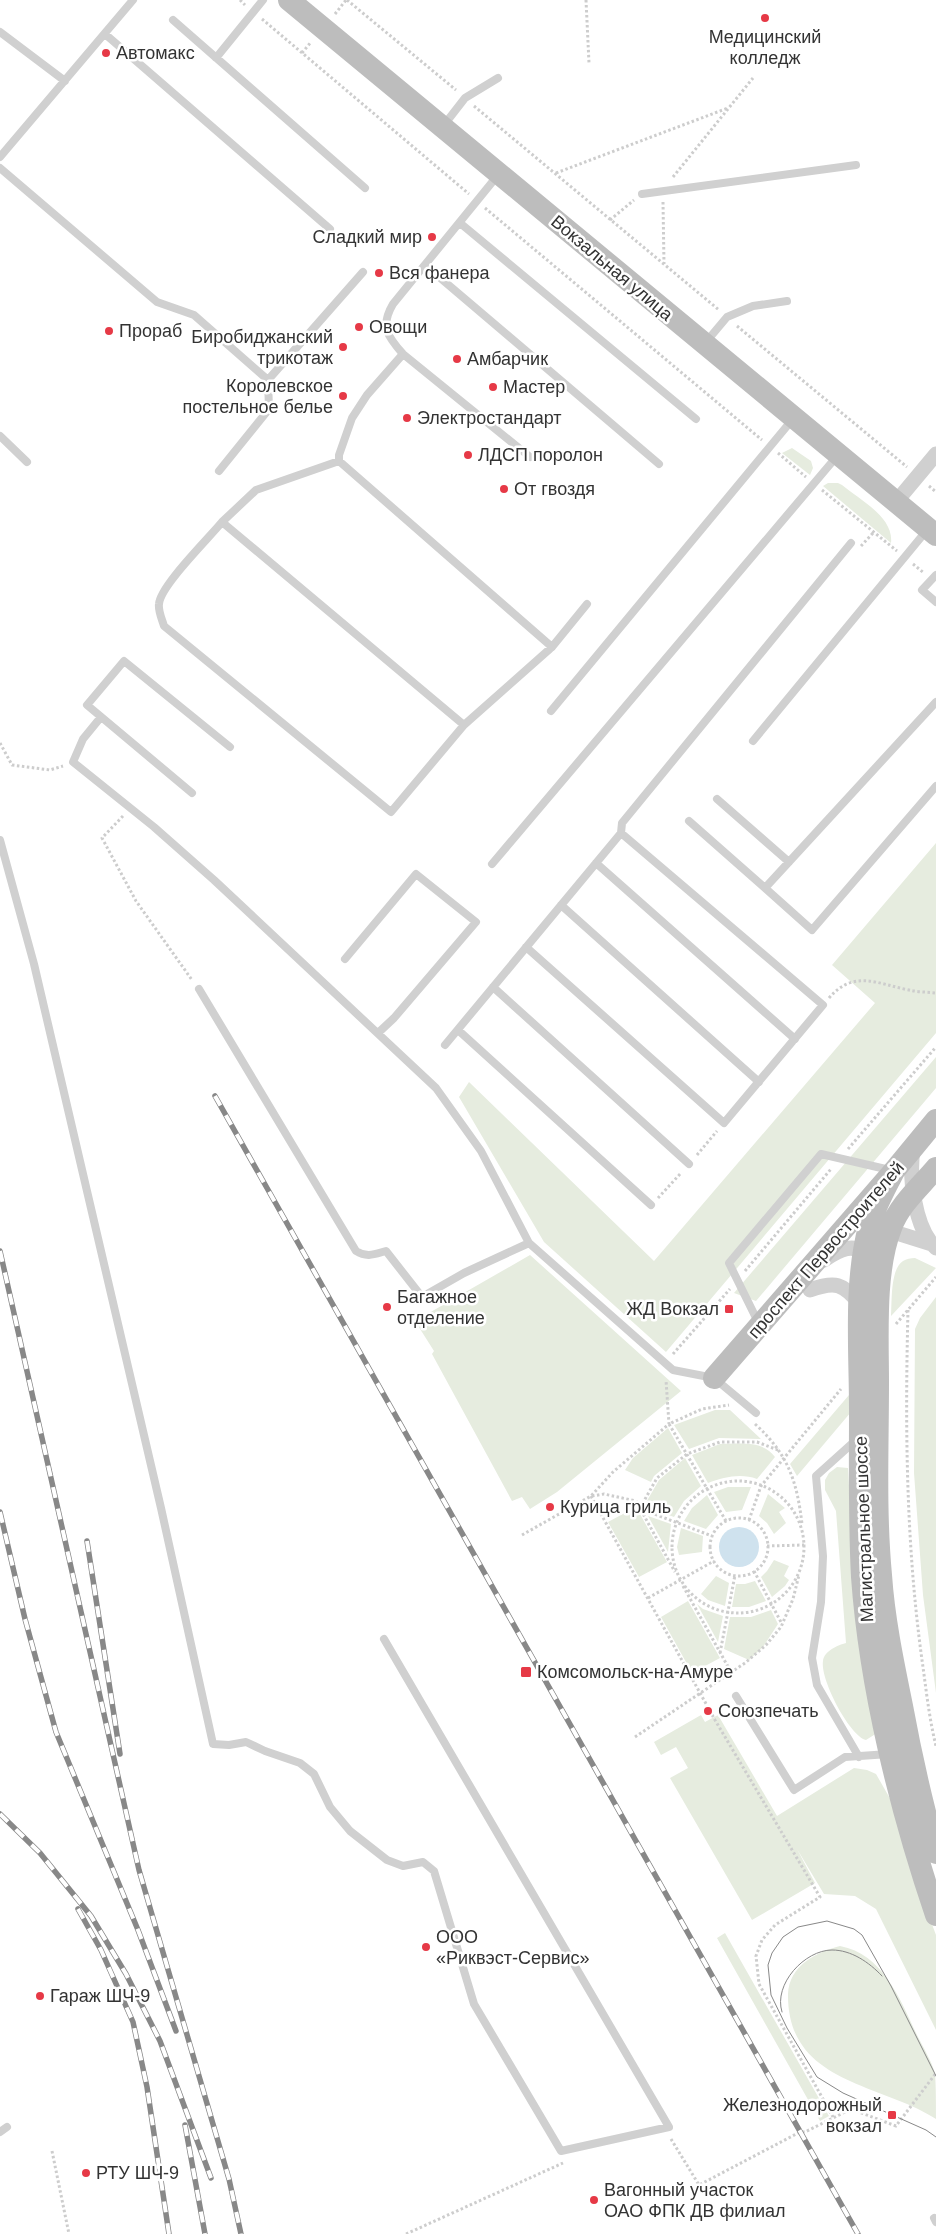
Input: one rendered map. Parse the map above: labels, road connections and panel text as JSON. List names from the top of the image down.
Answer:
{
  "streets": {
    "main road": ["Вокзальная улица", "проспект Первостроителей", "Магистральное шоссе"]
  },
  "crossings": [
    ["проспект Первостроителей", "Магистральное шоссе"]
  ],
  "places": {
    "other": [
      "Медицинский колледж",
      "Автомакс",
      "Сладкий мир",
      "Вся фанера",
      "Овощи",
      "Прораб",
      "Биробиджанский трикотаж",
      "Амбарчик",
      "Мастер",
      "Королевское постельное белье",
      "Электростандарт",
      "ЛДСП поролон",
      "От гвоздя",
      "Багажное отделение",
      "Курица гриль",
      "Союзпечать",
      "ООО «Риквэст-Cервис»",
      "Гараж ШЧ-9",
      "РТУ ШЧ-9",
      "Вагонный участок ОАО ФПК ДВ филиал"
    ],
    "transit": ["ЖД Вокзал", "Комсомольск-на-Амуре", "Железнодорожный вокзал"]
  }
}
